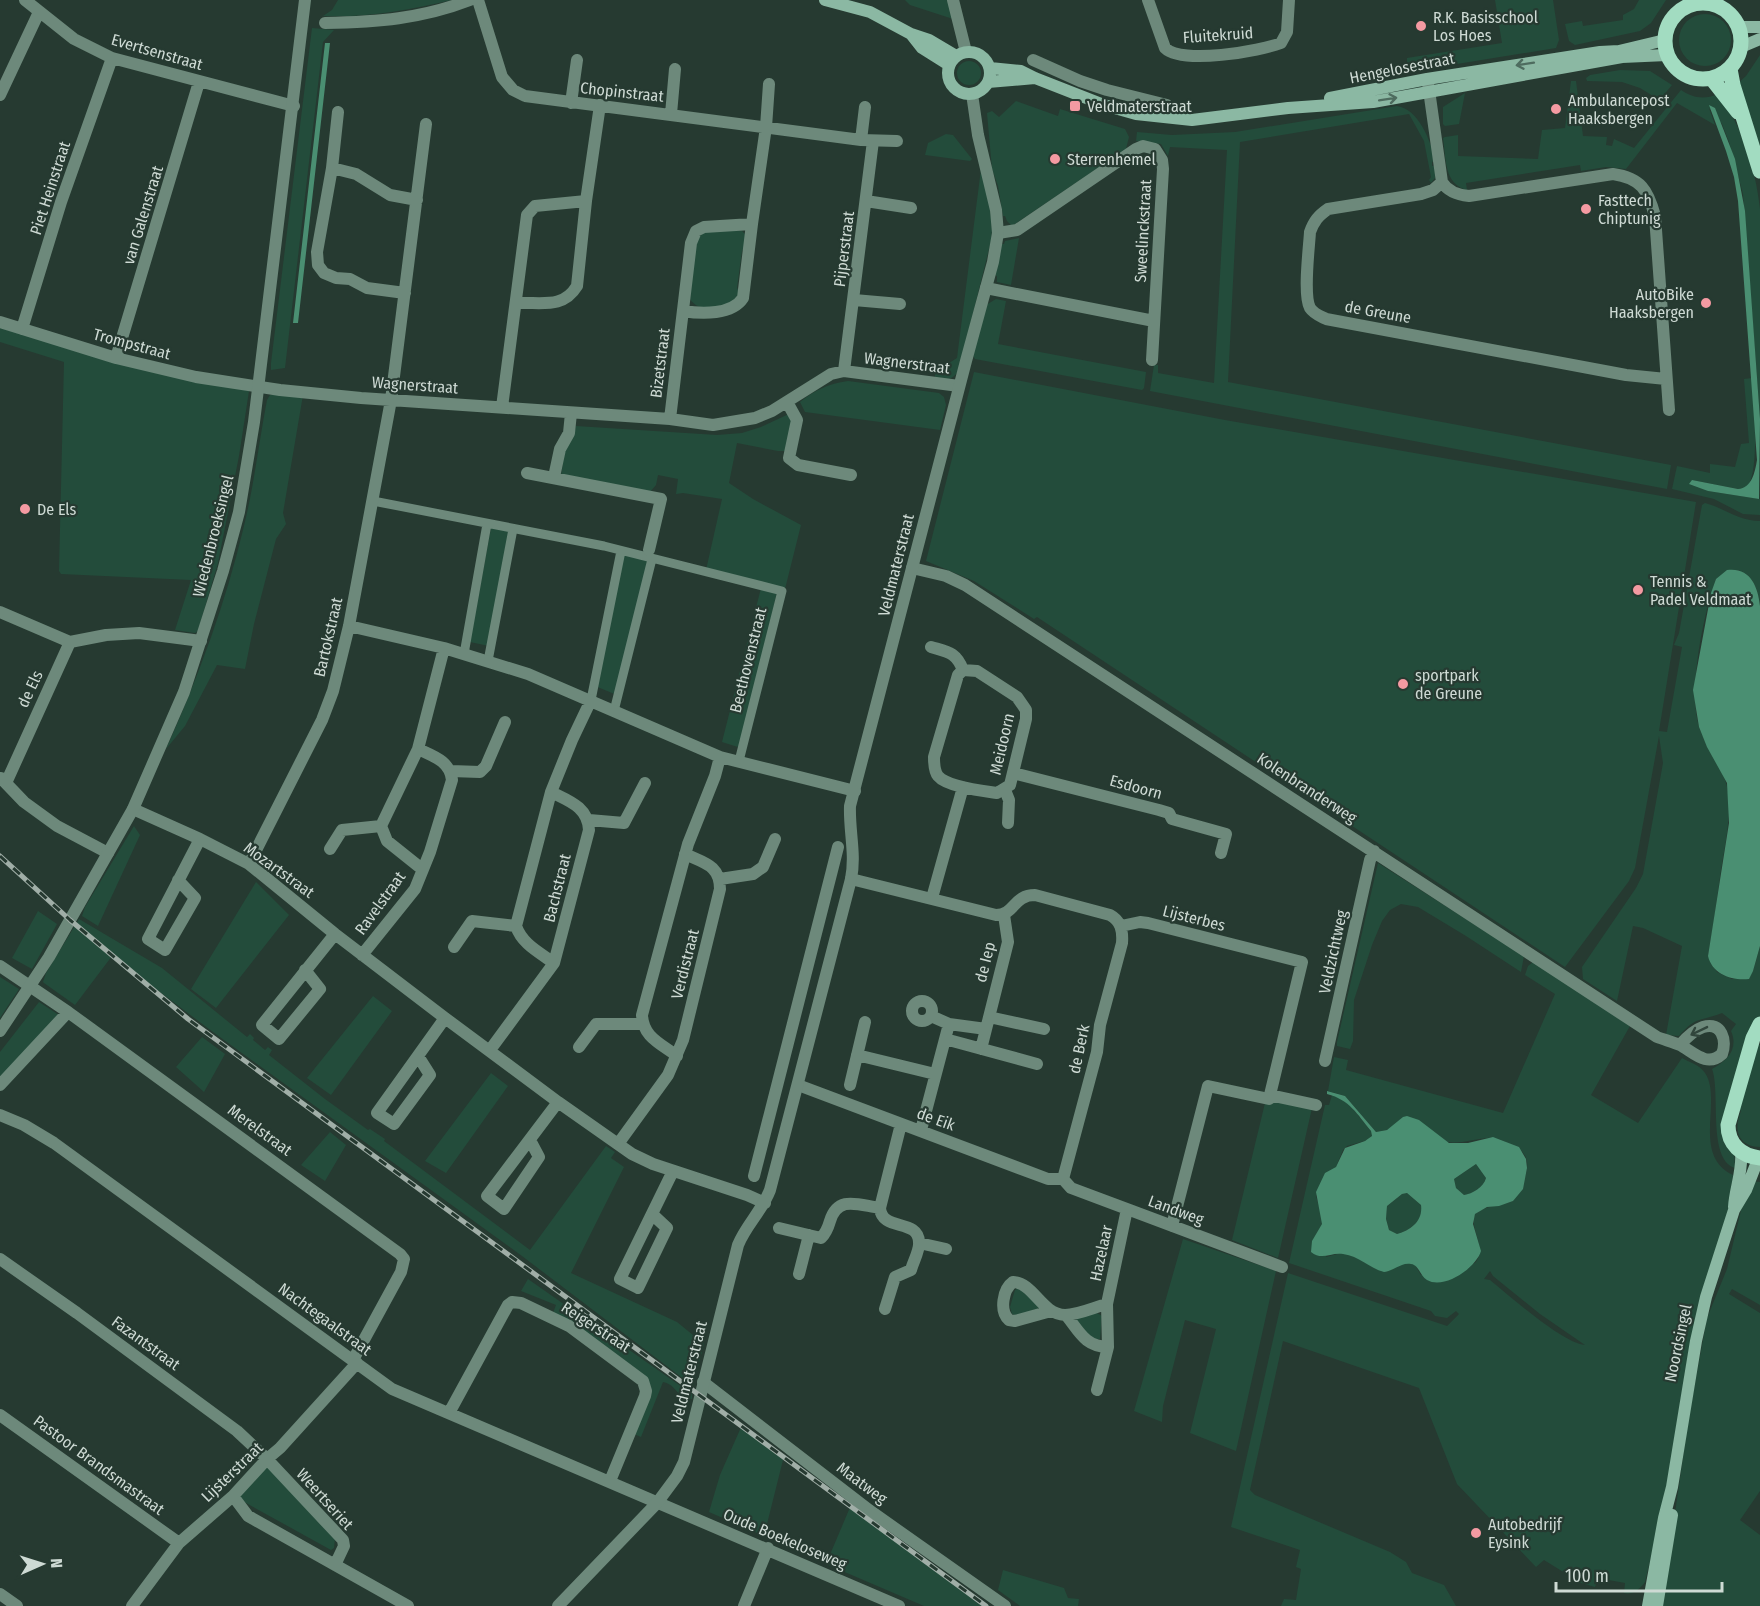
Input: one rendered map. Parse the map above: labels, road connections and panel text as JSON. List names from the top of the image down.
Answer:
{
  "streets": {
    "main road": ["Hengelosestraat", "Noordsingel"],
    "street": [
      "Fluitekruid",
      "Evertsenstraat",
      "Chopinstraat",
      "Piet Heinstraat",
      "van Galenstraat",
      "Sweelinckstraat",
      "Pijperstraat",
      "de Greune",
      "Trompstraat",
      "Bizetstraat",
      "Wagnerstraat",
      "Wiedenbroeksingel",
      "Veldmaterstraat",
      "Bartokstraat",
      "Beethovenstraat",
      "de Els",
      "Meidoorn",
      "Esdoorn",
      "Kolenbranderweg",
      "Mozartstraat",
      "Bachstraat",
      "Ravelstraat",
      "Lijsterbes",
      "Veldzichtweg",
      "de Iep",
      "Verdistraat",
      "de Berk",
      "de Eik",
      "Merelstraat",
      "Landweg",
      "Hazelaar",
      "Nachtegaalstraat",
      "Reigerstraat",
      "Fazantstraat",
      "Pastoor Brandsmastraat",
      "Lijsterstraat",
      "Maatweg",
      "Weertseriet",
      "Oude Boekeloseweg"
    ]
  },
  "crossings": [
    ["Evertsenstraat", "Piet Heinstraat"],
    ["Evertsenstraat", "van Galenstraat"],
    ["Evertsenstraat", "Wiedenbroeksingel"],
    ["Hengelosestraat", "Veldmaterstraat"],
    ["Chopinstraat", "Pijperstraat"],
    ["Chopinstraat", "Bizetstraat"],
    ["Piet Heinstraat", "Trompstraat"],
    ["van Galenstraat", "Trompstraat"],
    ["Sweelinckstraat", "Veldmaterstraat"],
    ["Pijperstraat", "Wagnerstraat"],
    ["Trompstraat", "Wagnerstraat"],
    ["Trompstraat", "Wiedenbroeksingel"],
    ["Bizetstraat", "Wagnerstraat"],
    ["Wagnerstraat", "Wiedenbroeksingel"],
    ["Wagnerstraat", "Veldmaterstraat"],
    ["Wagnerstraat", "Bartokstraat"],
    ["Wiedenbroeksingel", "de Els"],
    ["Wiedenbroeksingel", "Mozartstraat"],
    ["Wiedenbroeksingel", "Merelstraat"],
    ["Veldmaterstraat", "Kolenbranderweg"],
    ["Veldmaterstraat", "Mozartstraat"],
    ["Veldmaterstraat", "de Eik"],
    ["Veldmaterstraat", "Nachtegaalstraat"],
    ["Veldmaterstraat", "Maatweg"],
    ["Veldmaterstraat", "Oude Boekeloseweg"],
    ["Bartokstraat", "Beethovenstraat"],
    ["Bartokstraat", "Mozartstraat"],
    ["Meidoorn", "Esdoorn"],
    ["Kolenbranderweg", "Veldzichtweg"],
    ["Mozartstraat", "Bachstraat"],
    ["Mozartstraat", "Ravelstraat"],
    ["Mozartstraat", "Verdistraat"],
    ["Lijsterbes", "de Berk"],
    ["de Berk", "de Eik"],
    ["de Berk", "Landweg"],
    ["de Eik", "Landweg"],
    ["Merelstraat", "Nachtegaalstraat"],
    ["Merelstraat", "Lijsterstraat"],
    ["Landweg", "Hazelaar"],
    ["Nachtegaalstraat", "Reigerstraat"],
    ["Nachtegaalstraat", "Lijsterstraat"],
    ["Nachtegaalstraat", "Oude Boekeloseweg"],
    ["Fazantstraat", "Lijsterstraat"],
    ["Fazantstraat", "Weertseriet"],
    ["Pastoor Brandsmastraat", "Lijsterstraat"],
    ["Lijsterstraat", "Weertseriet"]
  ],
  "places": {
    "other": [
      "R.K. Basisschool Los Hoes",
      "Ambulancepost Haaksbergen",
      "Sterrenhemel",
      "Fasttech Chiptunig",
      "AutoBike Haaksbergen",
      "De Els",
      "Tennis & Padel Veldmaat",
      "sportpark de Greune",
      "Autobedrijf Eysink"
    ],
    "transit": ["Veldmaterstraat"]
  },
  "scale_bar": "100 m",
  "north": "right"
}
